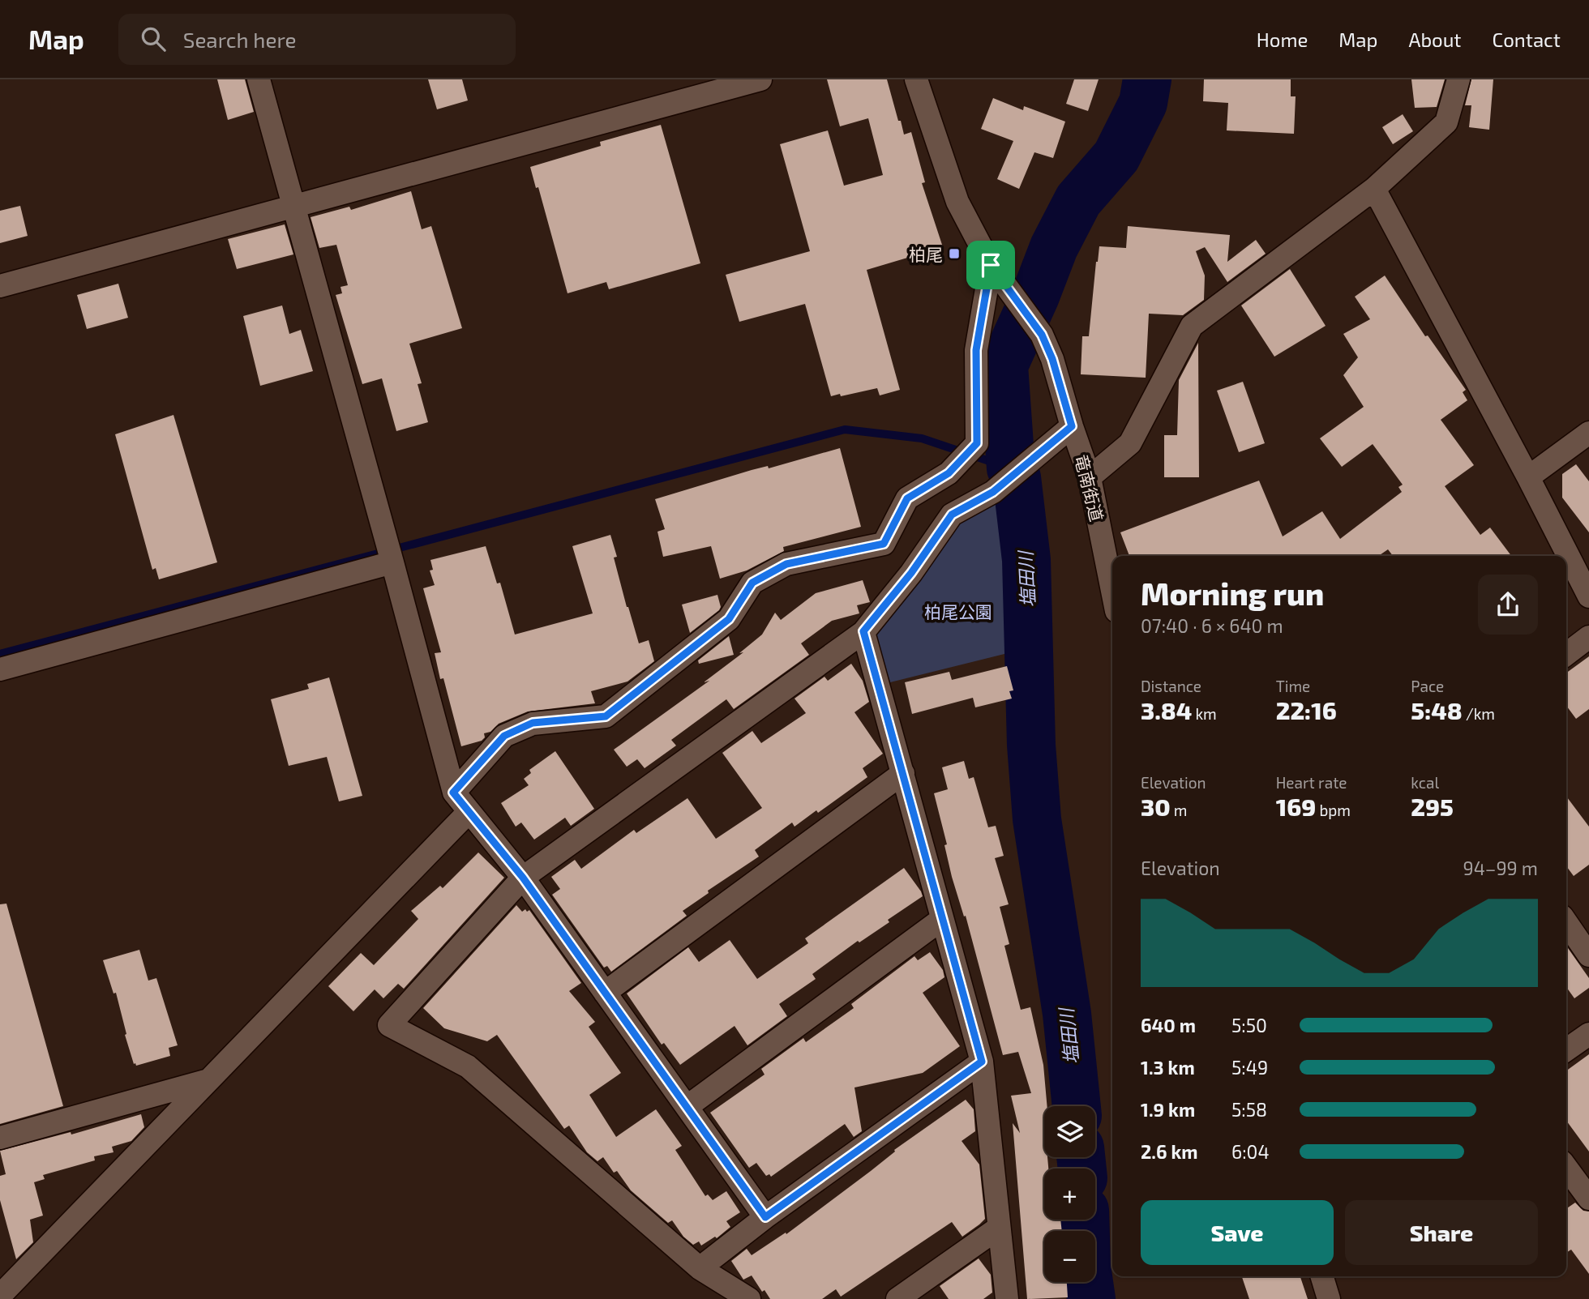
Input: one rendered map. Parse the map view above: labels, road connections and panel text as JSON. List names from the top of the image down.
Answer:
{
  "streets": {
    "street": ["竜南街道"]
  },
  "water": ["塩田川"],
  "parks": ["柏尾公園"],
  "places": {
    "transit": ["柏尾"]
  },
  "page": {
    "header": "Map",
    "search": "Search here",
    "nav": [
      "Home",
      "Map",
      "About",
      "Contact"
    ],
    "heading": ["Morning run", "07:40 · 6 × 640 m"],
    "stats": [
      ["Distance", "3.84 km"],
      ["Time", "22:16"],
      ["Pace", "5:48 /km"],
      ["Elevation", "30 m"],
      ["Heart rate", "169 bpm"],
      ["kcal", "295"]
    ],
    "chart": ["Elevation", "94–99 m"],
    "list": [
      {
        "name": "640 m",
        "note": "5:50"
      },
      {
        "name": "1.3 km",
        "note": "5:49"
      },
      {
        "name": "1.9 km",
        "note": "5:58"
      },
      {
        "name": "2.6 km",
        "note": "6:04"
      }
    ],
    "map_buttons": ["+", "−"],
    "buttons": ["Save", "Share"]
  }
}
